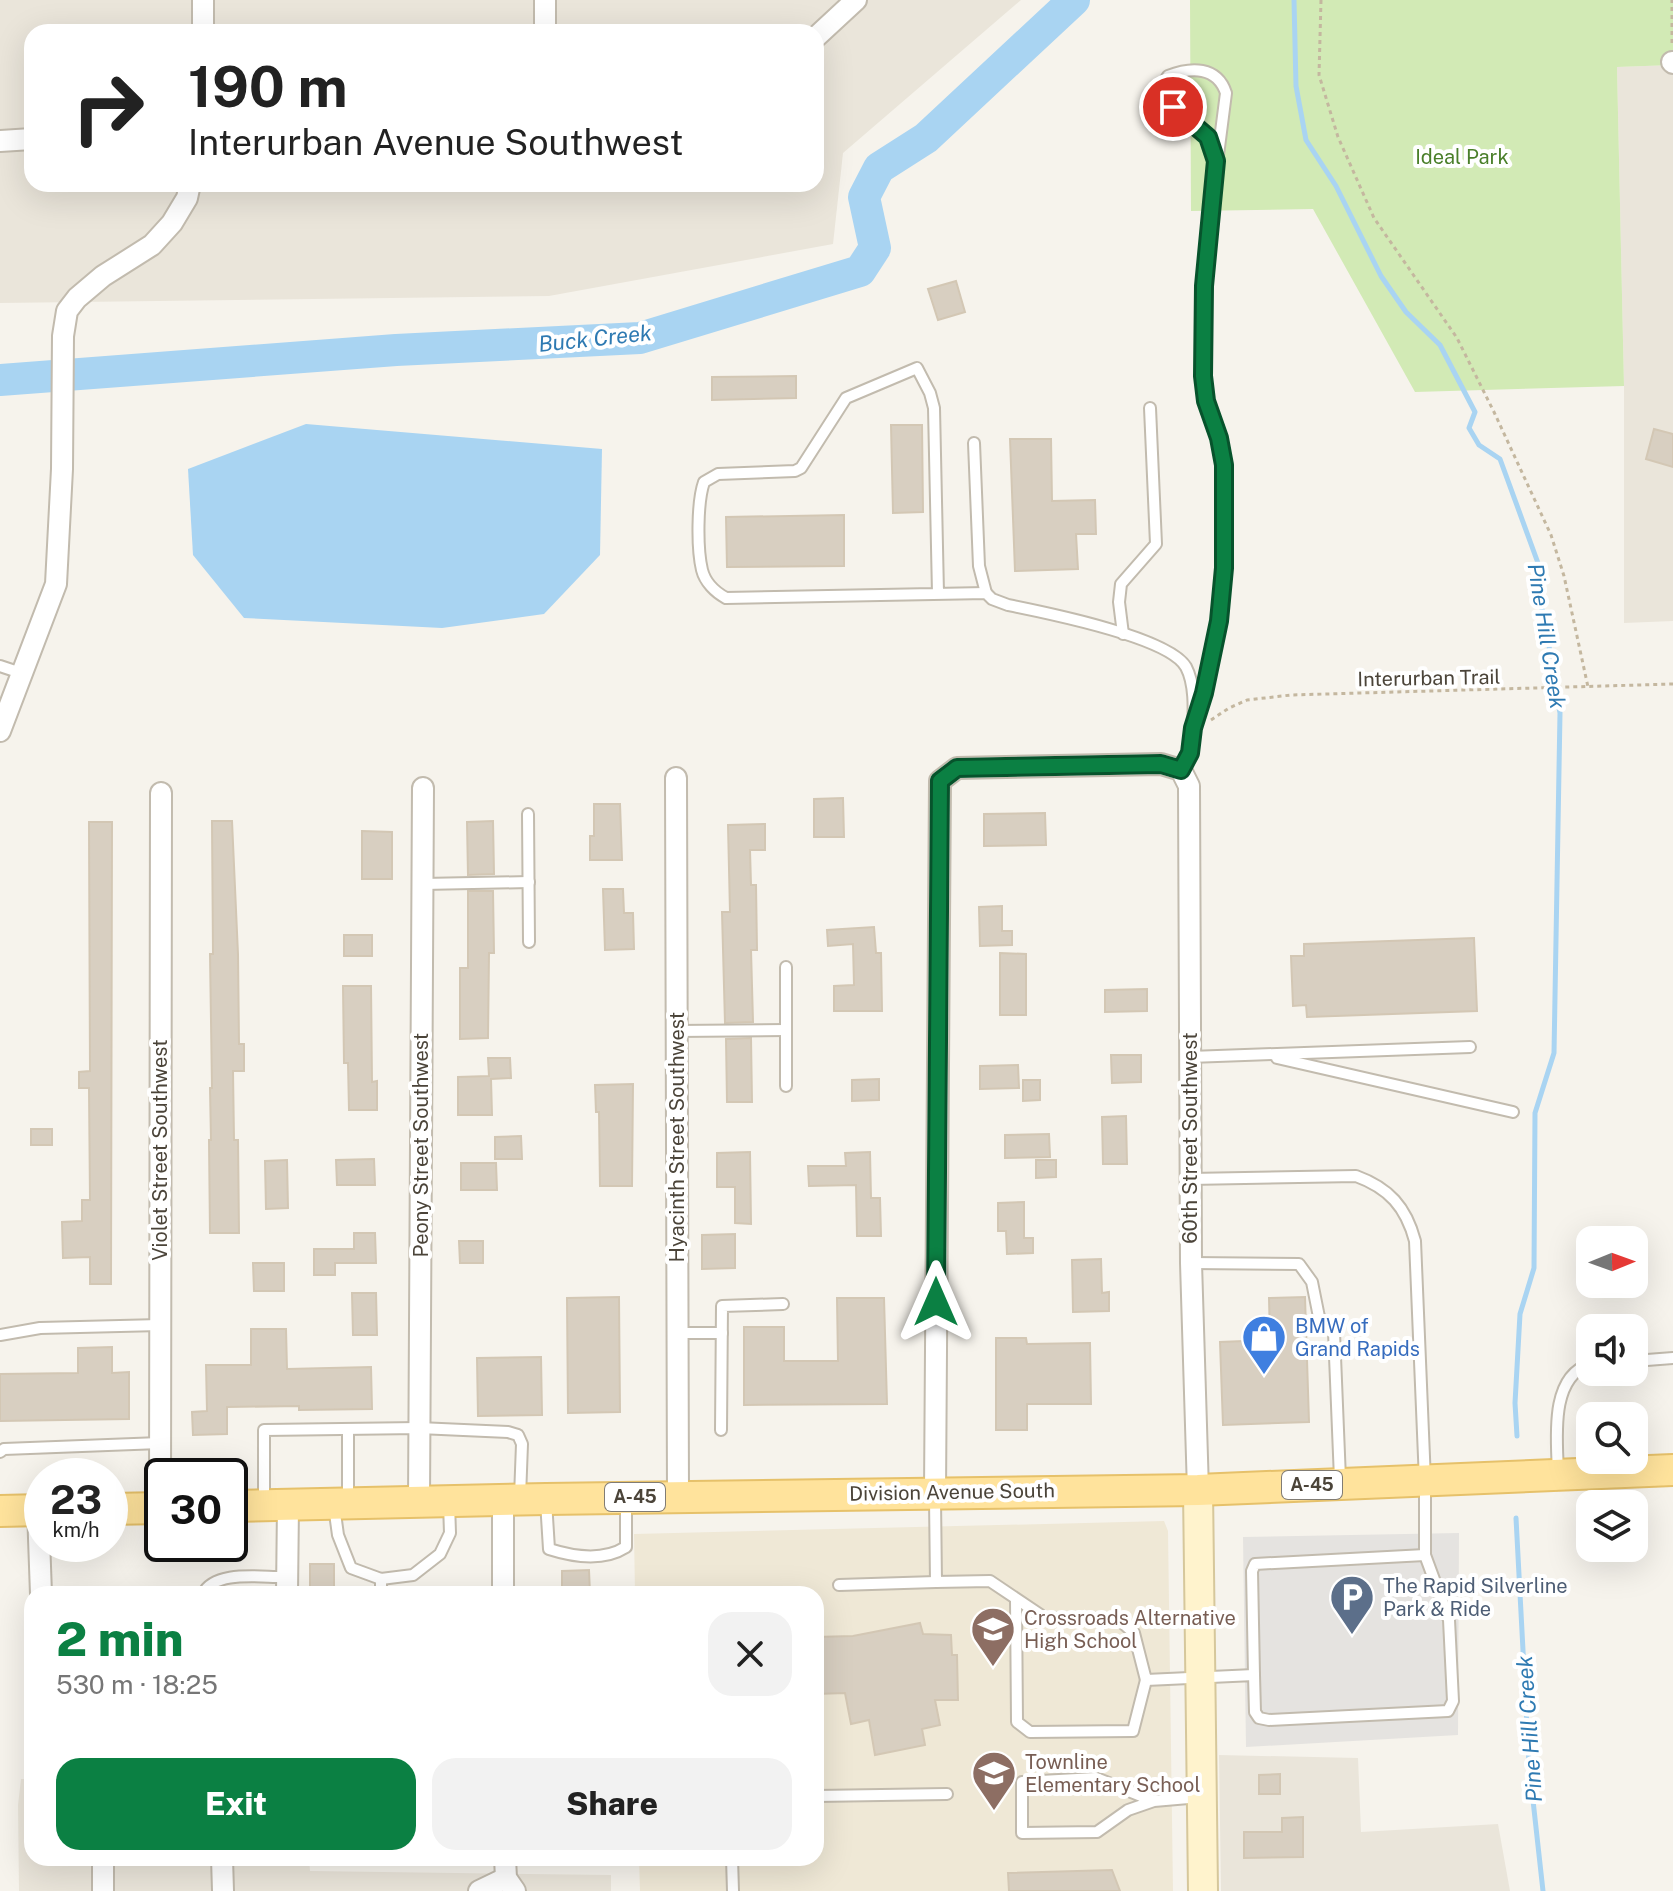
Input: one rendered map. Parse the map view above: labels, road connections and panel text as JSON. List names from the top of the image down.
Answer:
{
  "streets": {
    "main road": ["A-45", "Division Avenue South"],
    "street": [
      "Hyacinth Street Southwest",
      "60th Street Southwest",
      "Peony Street Southwest",
      "Violet Street Southwest"
    ],
    "path": ["Interurban Trail"]
  },
  "crossings": [
    ["Hyacinth Street Southwest", "Division Avenue South"],
    ["60th Street Southwest", "Division Avenue South"],
    ["Peony Street Southwest", "Division Avenue South"]
  ],
  "water": ["Buck Creek", "Pine Hill Creek"],
  "parks": ["Ideal Park"],
  "places": {
    "shop": ["BMW of Grand Rapids"],
    "parking": ["The Rapid Silverline Park & Ride"],
    "school or university": ["Crossroads Alternative High School", "Townline Elementary School"]
  },
  "north": "right",
  "page": {
    "turn": ["190 m", "Interurban Avenue Southwest"],
    "speed": "23 km/h",
    "limit": "30",
    "heading": ["2 min", "530 m · 18:25"],
    "buttons": ["Exit", "Share"]
  }
}
